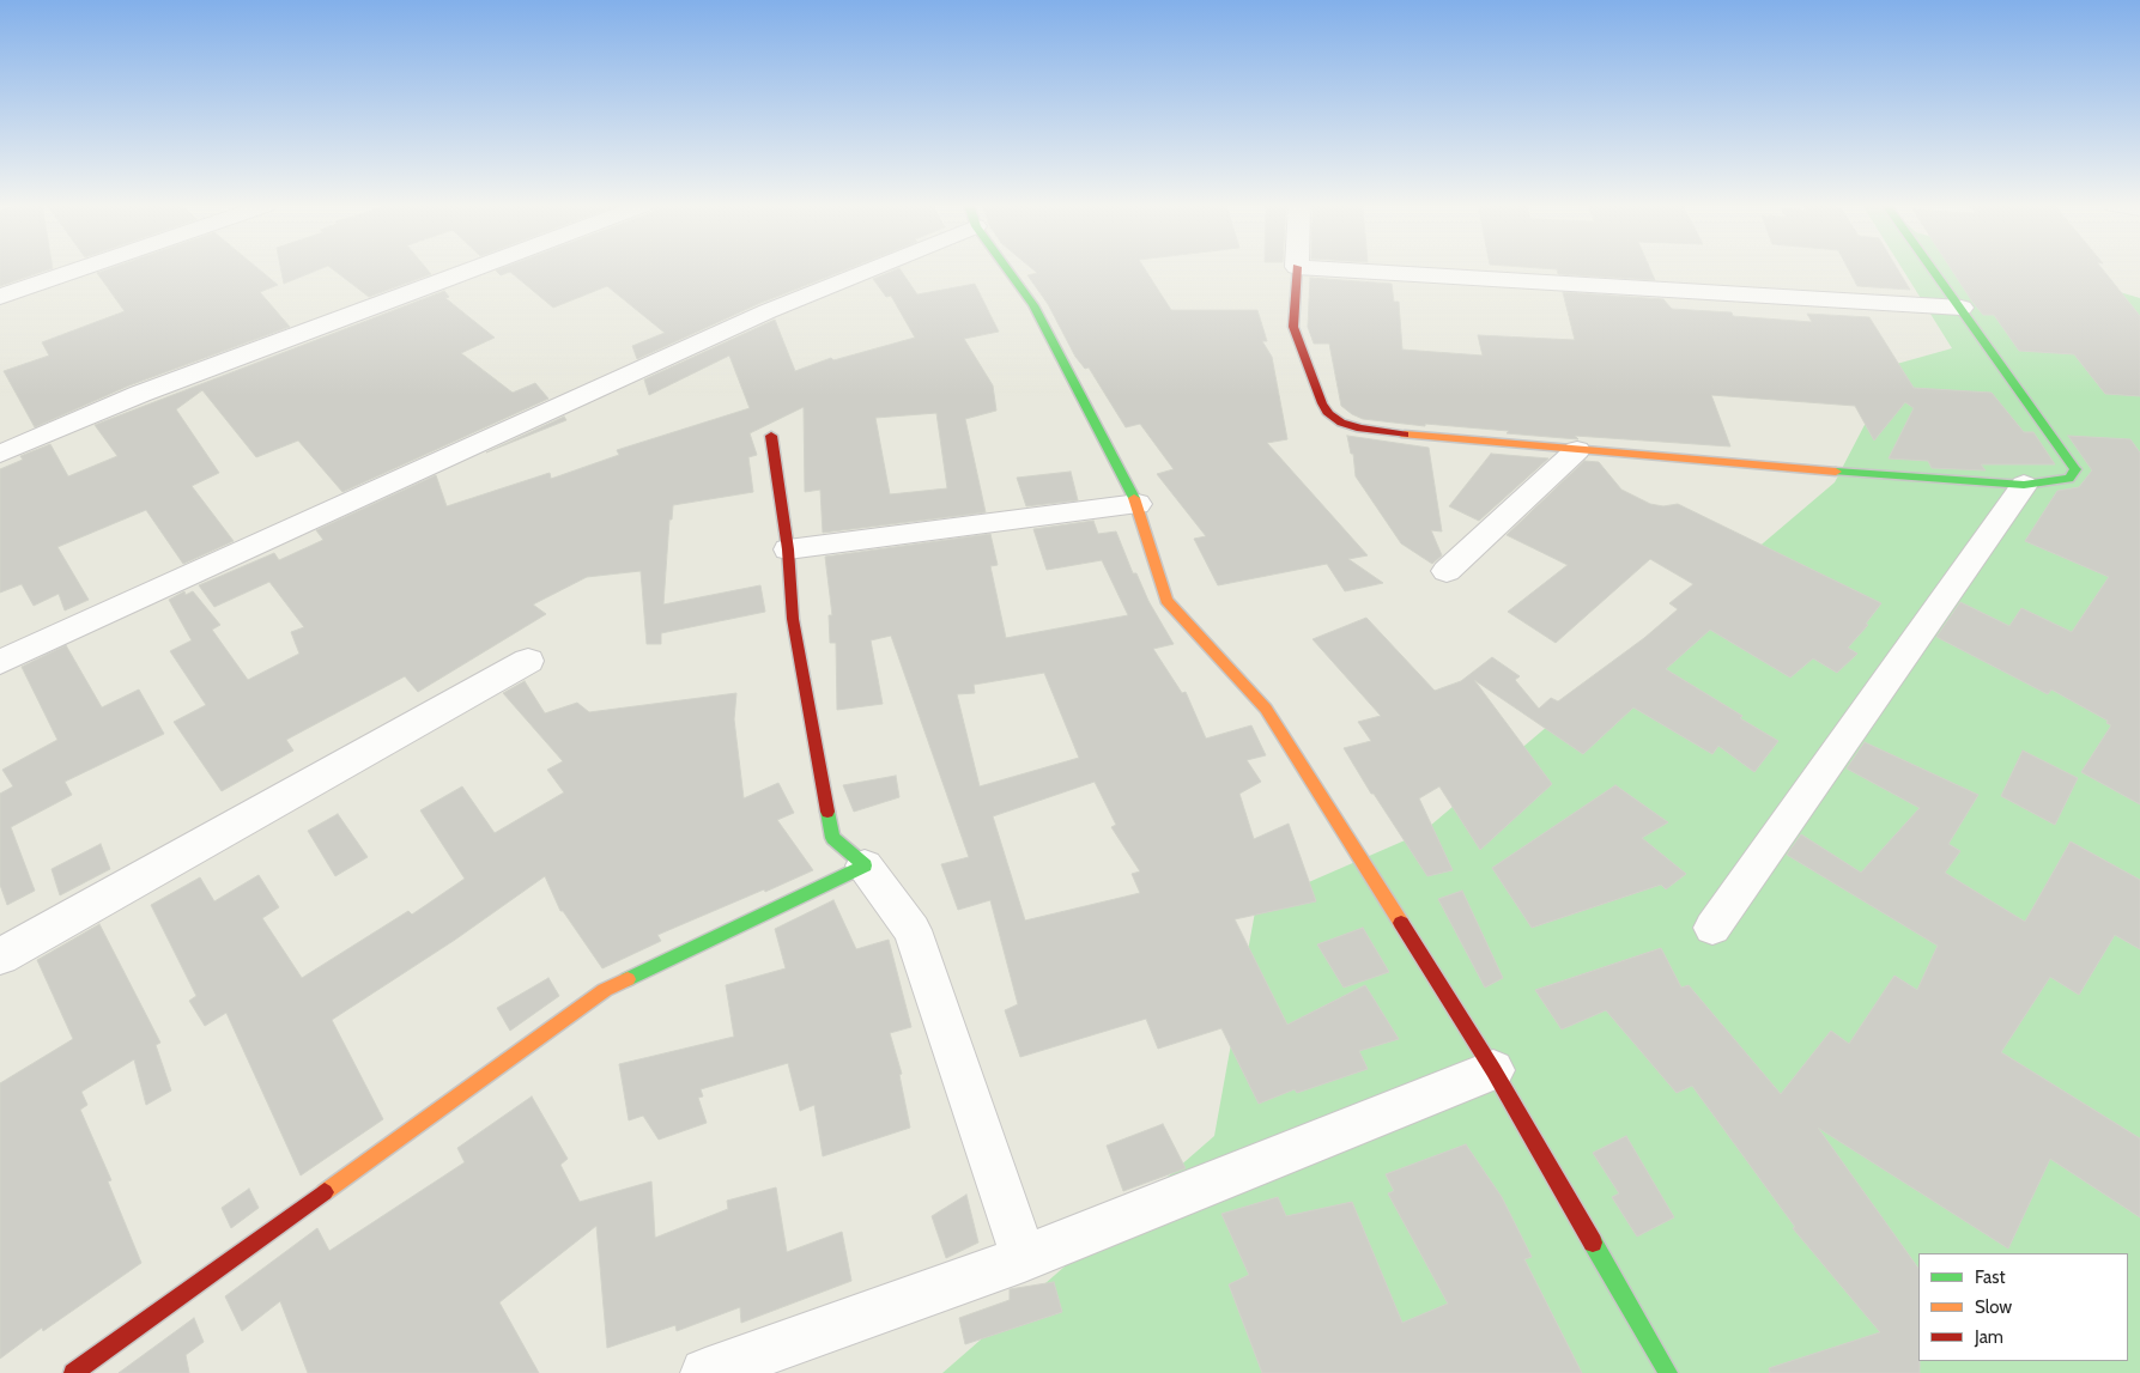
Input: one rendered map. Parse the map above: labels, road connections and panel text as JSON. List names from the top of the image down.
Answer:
{
  "legend": ["Fast", "Slow", "Jam"]
}
